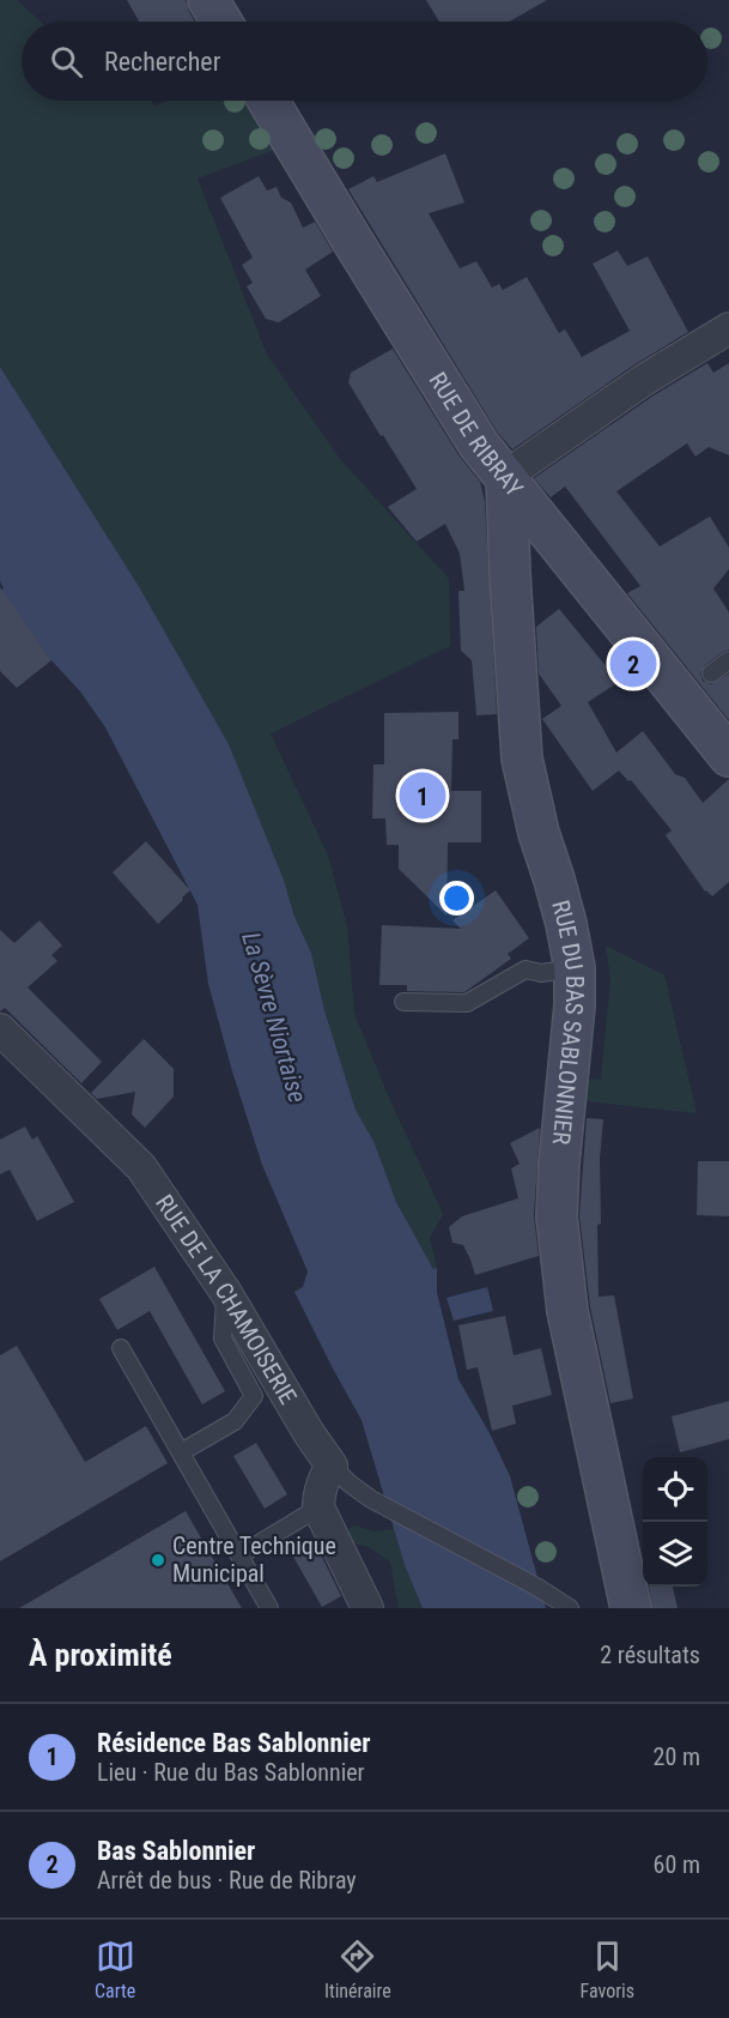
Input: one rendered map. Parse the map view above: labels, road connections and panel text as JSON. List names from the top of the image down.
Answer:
{
  "streets": {
    "street": ["RUE DE RIBRAY", "RUE DU BAS SABLONNIER", "RUE DE LA CHAMOISERIE"]
  },
  "crossings": [
    ["RUE DE RIBRAY", "RUE DU BAS SABLONNIER"]
  ],
  "water": ["La Sèvre Niortaise"],
  "places": ["Centre Technique Municipal"],
  "page": {
    "search": "Rechercher",
    "pins": ["2", "1"],
    "heading": ["À proximité", "2 résultats"],
    "list": [
      {
        "mark": "1",
        "name": "Résidence Bas Sablonnier",
        "note": "Lieu · Rue du Bas Sablonnier",
        "value": "20 m"
      },
      {
        "mark": "2",
        "name": "Bas Sablonnier",
        "note": "Arrêt de bus · Rue de Ribray",
        "value": "60 m"
      }
    ],
    "nav": ["Carte", "Itinéraire", "Favoris"]
  }
}
